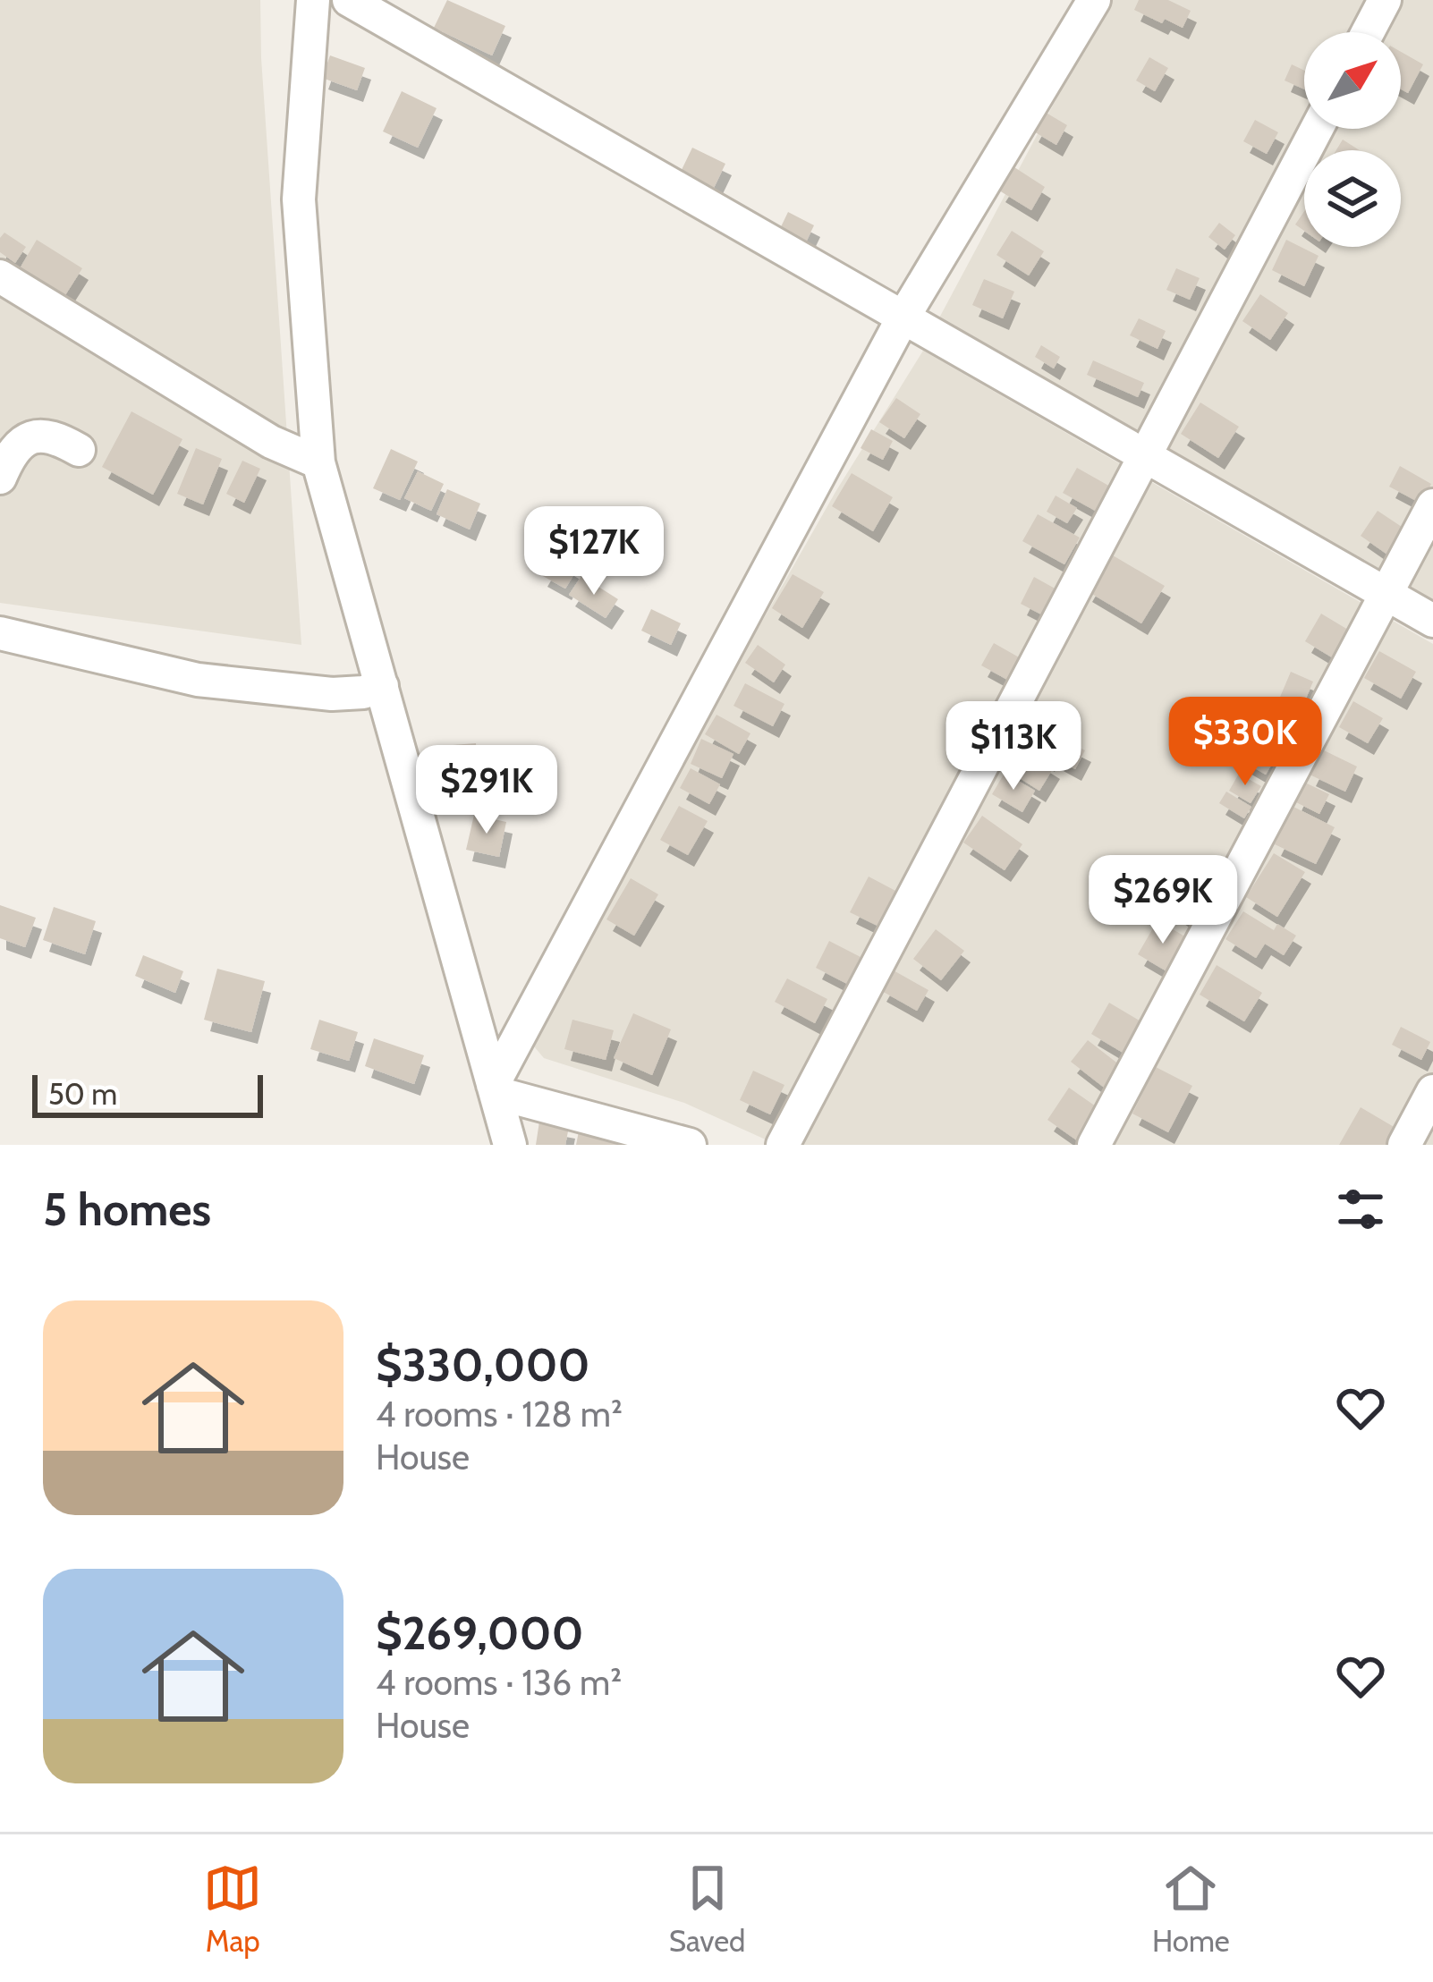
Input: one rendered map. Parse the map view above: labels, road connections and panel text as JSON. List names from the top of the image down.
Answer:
{
  "scale_bar": "50 m",
  "north": "top right",
  "page": {
    "price": [
      "$127K",
      "$330K",
      "$113K",
      "$291K",
      "$269K"
    ],
    "scale": "50 m",
    "heading": "5 homes",
    "list": [
      {
        "name": "$330,000",
        "note": "4 rooms · 128 m² · House"
      },
      {
        "name": "$269,000",
        "note": "4 rooms · 136 m² · House"
      }
    ],
    "tabs": ["Map", "Saved", "Home"]
  }
}
